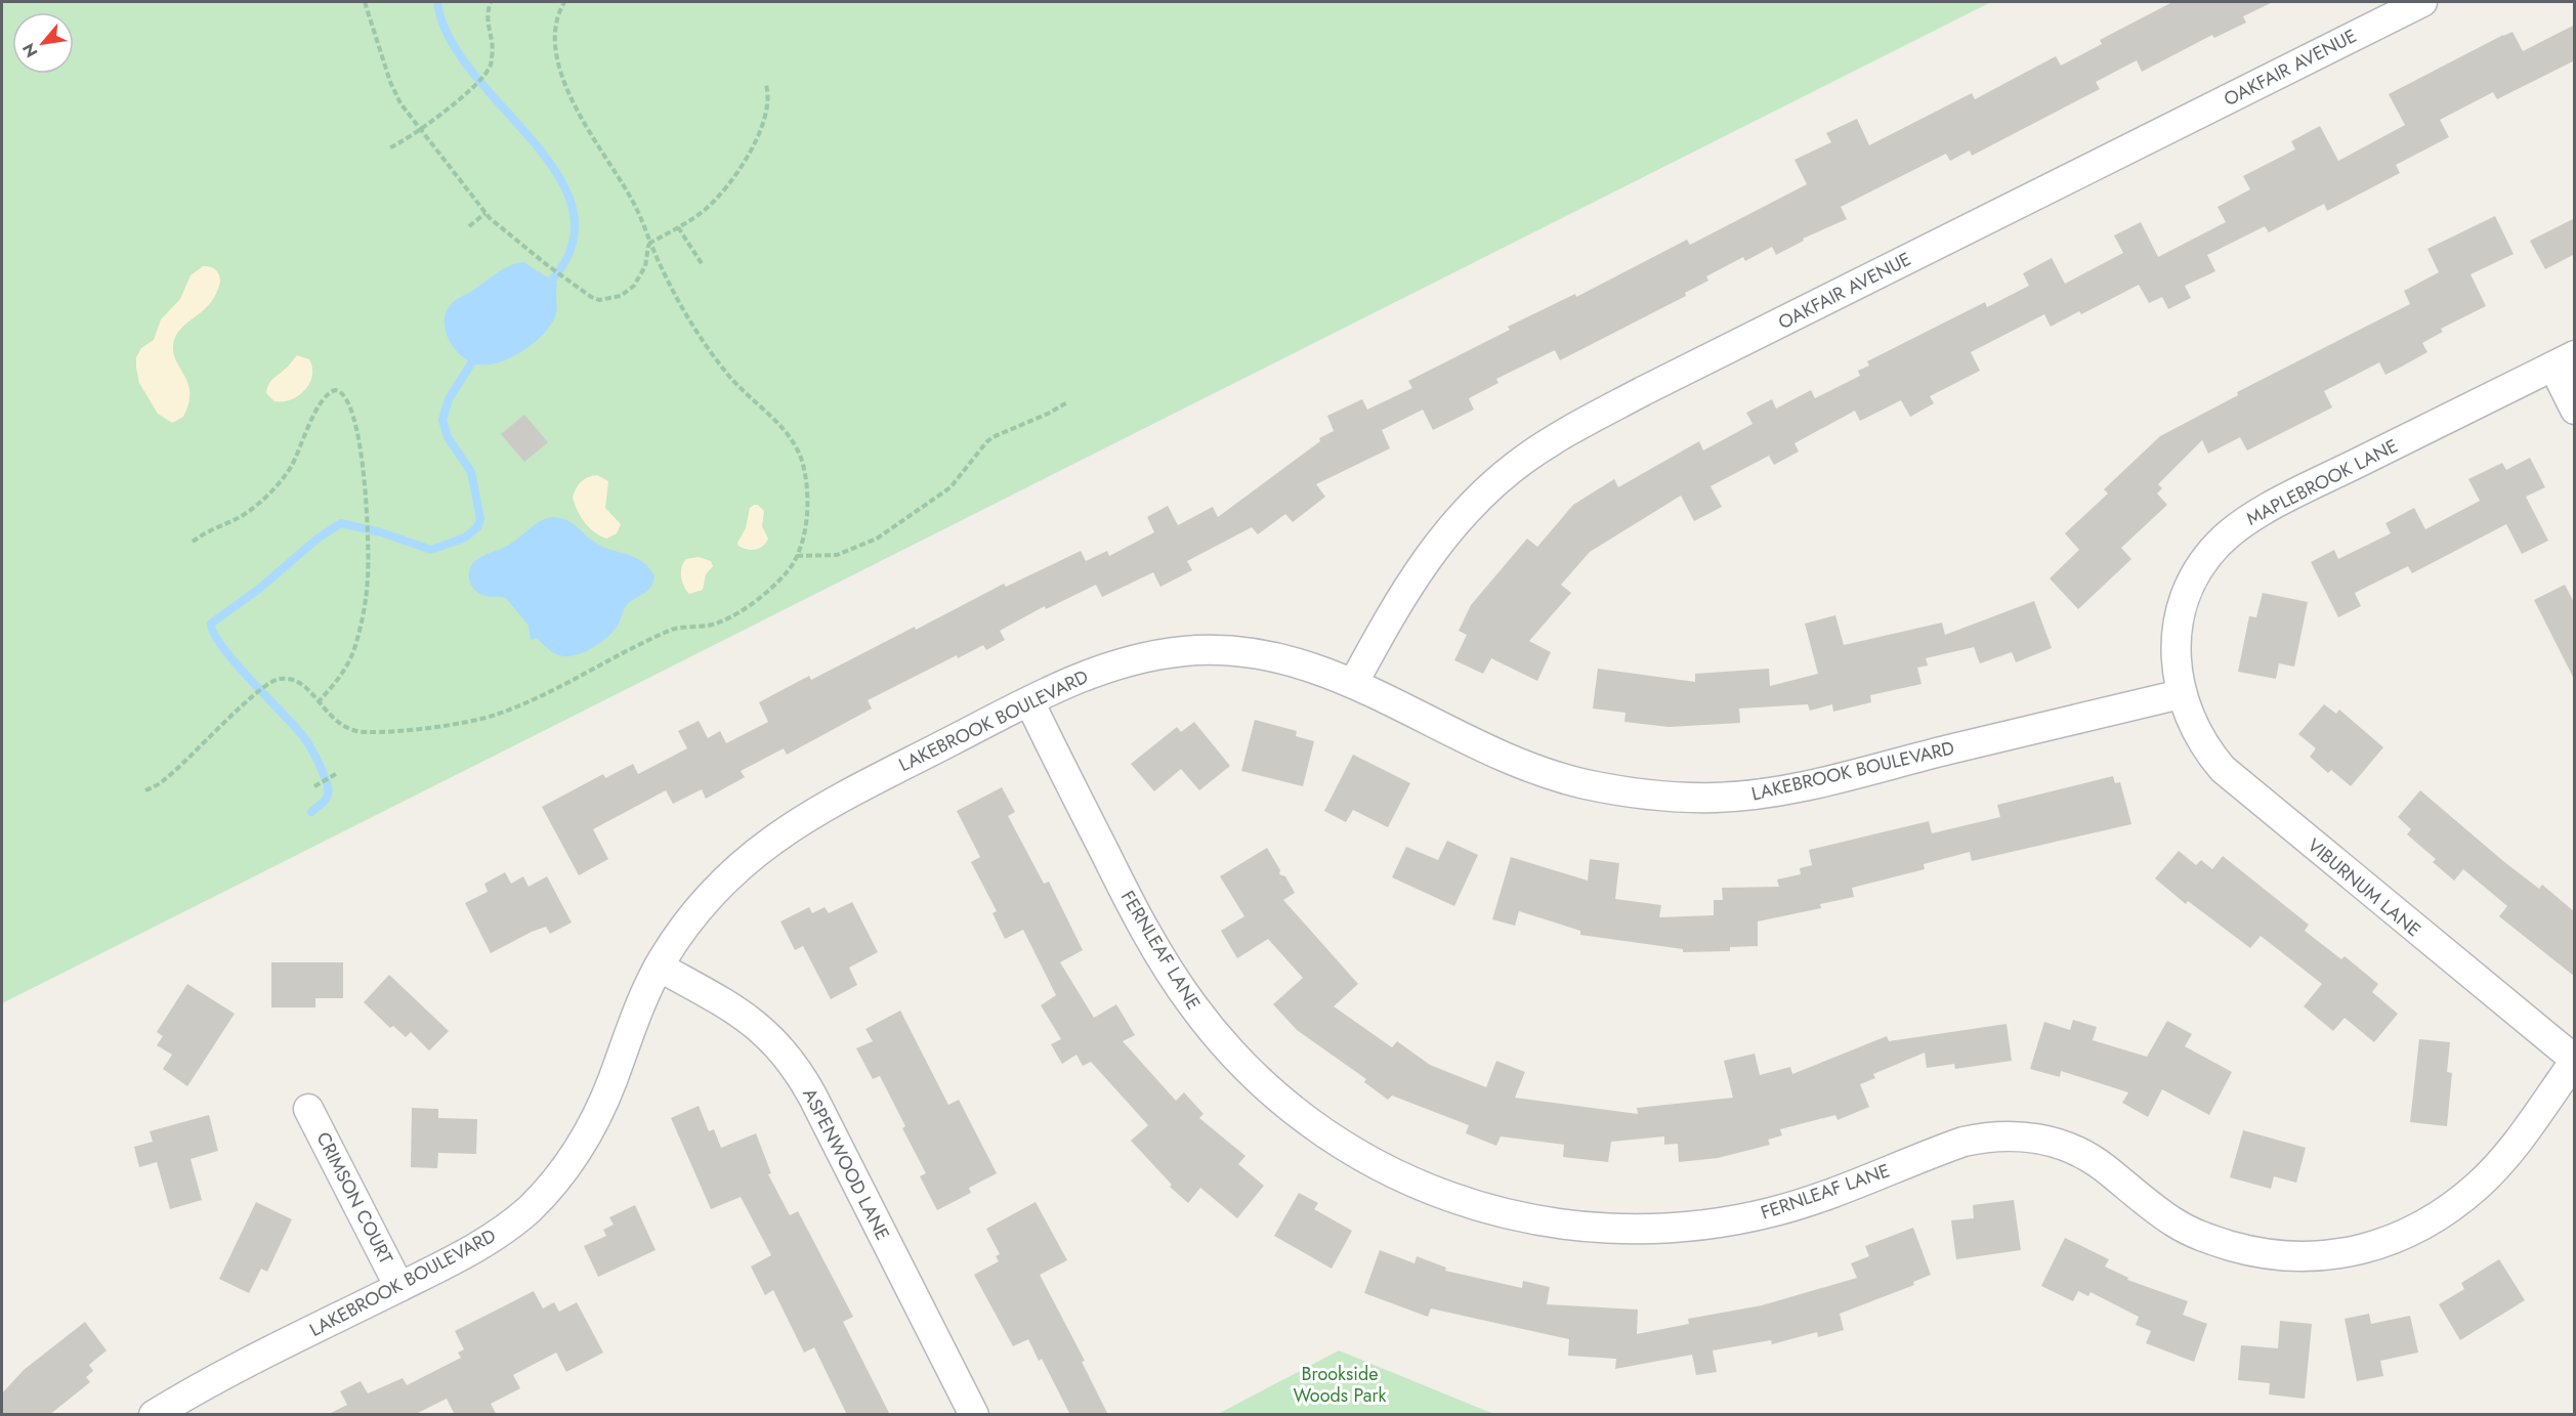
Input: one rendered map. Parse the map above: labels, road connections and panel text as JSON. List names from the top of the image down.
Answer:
{
  "streets": {
    "street": [
      "OAKFAIR AVENUE",
      "MAPLEBROOK LANE",
      "LAKEBROOK BOULEVARD",
      "VIBURNUM LANE",
      "FERNLEAF LANE",
      "ASPENWOOD LANE",
      "CRIMSON COURT"
    ]
  },
  "crossings": [
    ["OAKFAIR AVENUE", "LAKEBROOK BOULEVARD"],
    ["MAPLEBROOK LANE", "LAKEBROOK BOULEVARD"],
    ["MAPLEBROOK LANE", "VIBURNUM LANE"],
    ["LAKEBROOK BOULEVARD", "VIBURNUM LANE"],
    ["LAKEBROOK BOULEVARD", "FERNLEAF LANE"],
    ["LAKEBROOK BOULEVARD", "ASPENWOOD LANE"],
    ["LAKEBROOK BOULEVARD", "CRIMSON COURT"],
    ["VIBURNUM LANE", "FERNLEAF LANE"]
  ],
  "parks": ["Brookside Woods Park"],
  "north": "bottom left"
}
